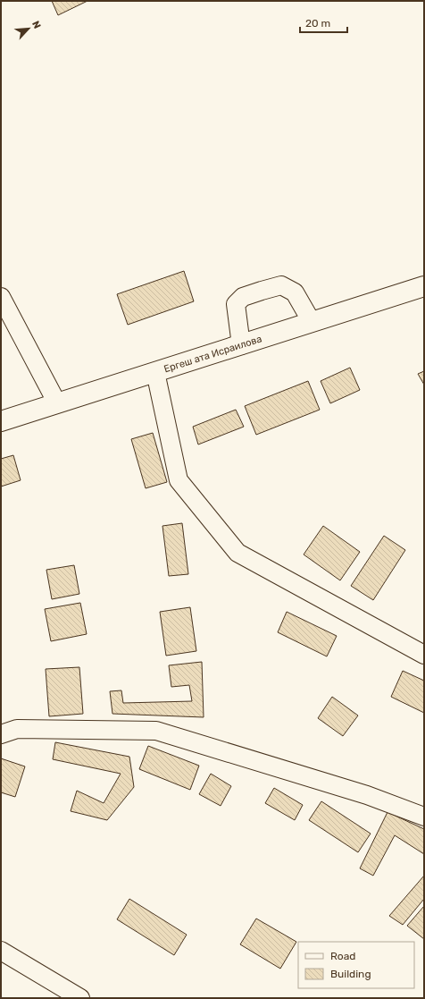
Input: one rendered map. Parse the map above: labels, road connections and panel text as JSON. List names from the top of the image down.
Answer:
{
  "streets": {
    "main road": ["Ергеш ата Исраилова"]
  },
  "legend": ["Road", "Building"],
  "scale_bar": "20 m",
  "north": "top right"
}
